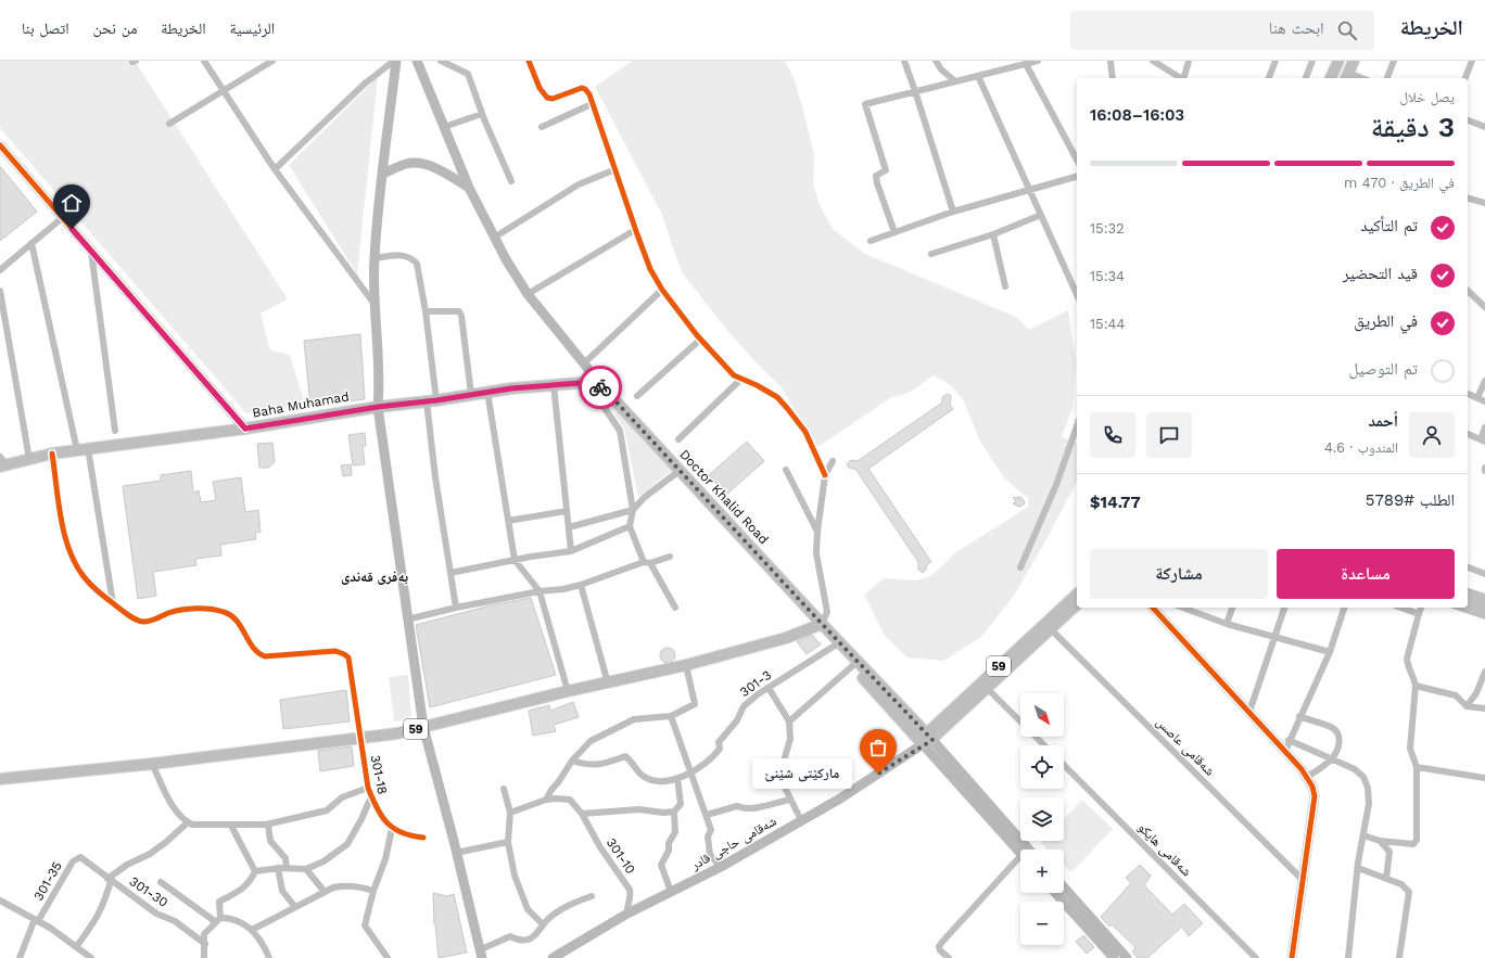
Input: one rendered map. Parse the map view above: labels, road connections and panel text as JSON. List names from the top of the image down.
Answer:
{
  "streets": {
    "main road": [
      "Baha Muhamad",
      "Doctor Khalid Road",
      "59",
      "شەقامی حاجی قادر"
    ],
    "street": [
      "301-3",
      "شه‌قامی عاصس",
      "301-18",
      "شه‌قامی هایكو",
      "301-10",
      "301-35",
      "301-30"
    ]
  },
  "crossings": [
    ["Baha Muhamad", "Doctor Khalid Road"],
    ["Doctor Khalid Road", "59"],
    ["59", "شه‌قامی عاصس"],
    ["59", "301-18"],
    ["59", "شەقامی حاجی قادر"],
    ["شەقامی حاجی قادر", "301-10"],
    ["301-35", "301-30"]
  ],
  "districts": ["بەفری قەندی"],
  "places": ["ماركێتى شێنێ"],
  "north": "bottom right",
  "page": {
    "header": "الخريطة",
    "search": "ابحث هنا",
    "nav": [
      "الرئيسية",
      "الخريطة",
      "من نحن",
      "اتصل بنا"
    ],
    "heading": ["3 دقيقة", "يصل خلال", "16:03–16:08"],
    "panel": [
      "أحمد",
      "المندوب · 4.6",
      "الطلب #5789",
      "$14.77"
    ],
    "bar": "في الطريق · 470 m",
    "list": [
      ["تم التأكيد", "15:32"],
      ["قيد التحضير", "15:34"],
      ["في الطريق", "15:44"],
      "تم التوصيل"
    ],
    "buttons": ["مساعدة", "مشاركة"],
    "map_buttons": ["+", "−"],
    "bubble": "ماركێتى شێنێ"
  }
}
